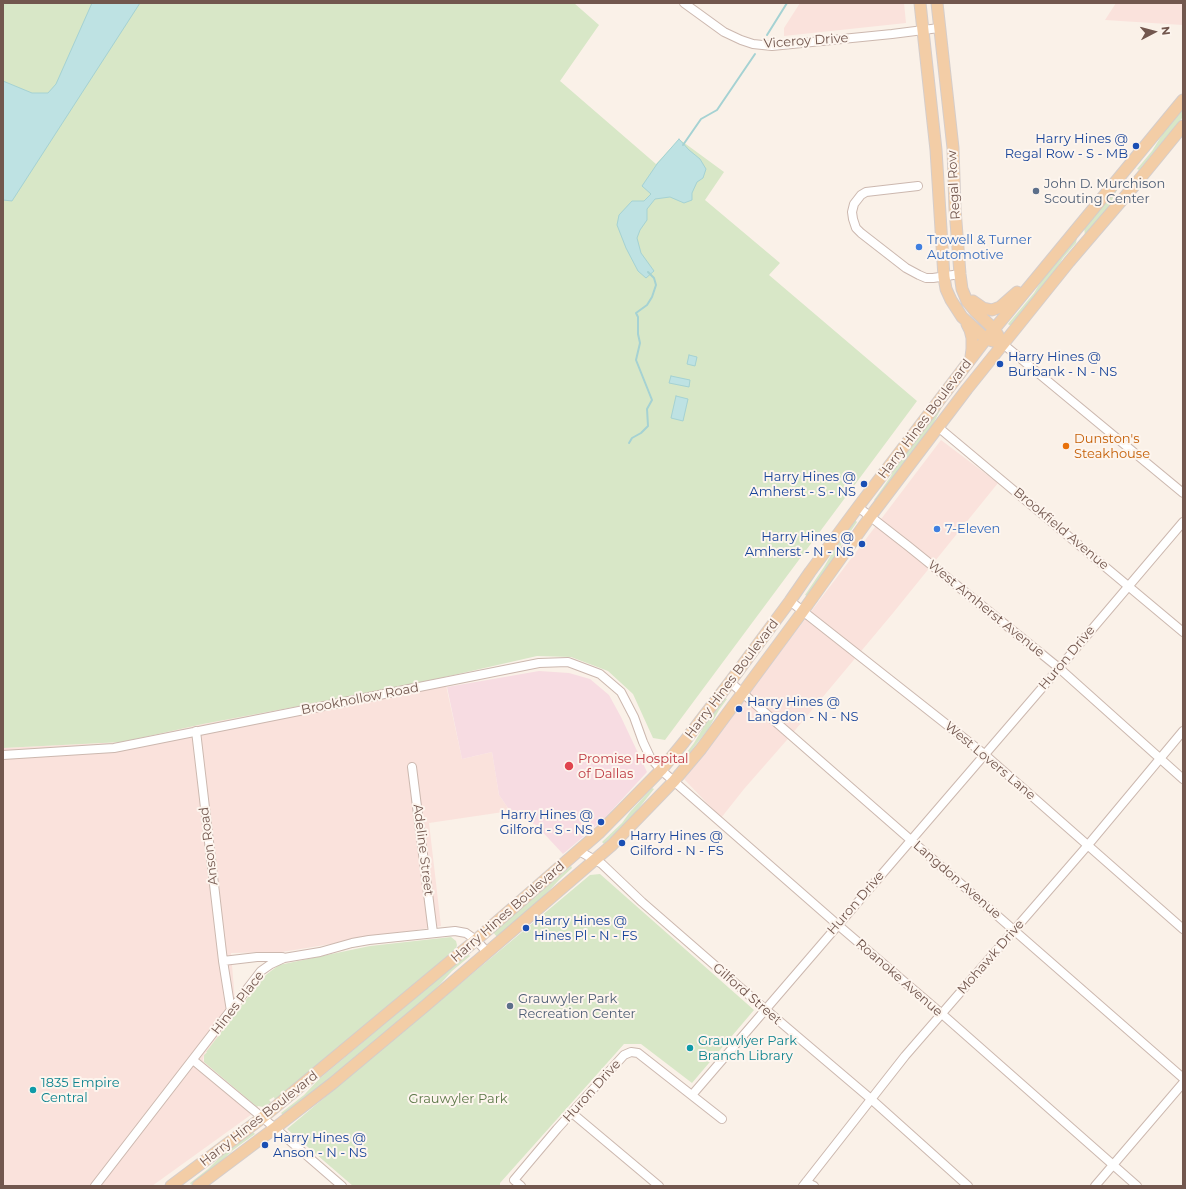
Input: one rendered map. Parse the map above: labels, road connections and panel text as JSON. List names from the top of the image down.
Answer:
{
  "streets": {
    "main road": ["Regal Row", "Harry Hines Boulevard"],
    "street": [
      "Viceroy Drive",
      "Brookfield Avenue",
      "West Amherst Avenue",
      "Huron Drive",
      "Brookhollow Road",
      "West Lovers Lane",
      "Anson Road",
      "Adeline Street",
      "Langdon Avenue",
      "Mohawk Drive",
      "Roanoke Avenue",
      "Gilford Street",
      "Hines Place"
    ]
  },
  "crossings": [
    ["Viceroy Drive", "Regal Row"],
    ["Regal Row", "Harry Hines Boulevard"],
    ["Harry Hines Boulevard", "Brookfield Avenue"],
    ["Harry Hines Boulevard", "West Amherst Avenue"],
    ["Harry Hines Boulevard", "Brookhollow Road"],
    ["Harry Hines Boulevard", "West Lovers Lane"],
    ["Harry Hines Boulevard", "Langdon Avenue"],
    ["Harry Hines Boulevard", "Roanoke Avenue"],
    ["Harry Hines Boulevard", "Gilford Street"],
    ["Harry Hines Boulevard", "Hines Place"],
    ["Brookfield Avenue", "Huron Drive"],
    ["West Amherst Avenue", "Huron Drive"],
    ["West Amherst Avenue", "Mohawk Drive"],
    ["Huron Drive", "West Lovers Lane"],
    ["Huron Drive", "Langdon Avenue"],
    ["Huron Drive", "Roanoke Avenue"],
    ["Huron Drive", "Gilford Street"],
    ["Brookhollow Road", "Anson Road"],
    ["Brookhollow Road", "Roanoke Avenue"],
    ["West Lovers Lane", "Mohawk Drive"],
    ["Anson Road", "Hines Place"],
    ["Adeline Street", "Hines Place"],
    ["Langdon Avenue", "Mohawk Drive"],
    ["Mohawk Drive", "Roanoke Avenue"],
    ["Mohawk Drive", "Gilford Street"]
  ],
  "parks": ["Grauwyler Park"],
  "places": [
    "Harry Hines @ Regal Row - S - MB",
    "John D. Murchison Scouting Center",
    "Trowell & Turner Automotive",
    "Harry Hines @ Burbank - N - NS",
    "Dunston's Steakhouse",
    "Harry Hines @ Amherst - S - NS",
    "7-Eleven",
    "Harry Hines @ Amherst - N - NS",
    "Harry Hines @ Langdon - N - NS",
    "Promise Hospital of Dallas",
    "Harry Hines @ Gilford - S - NS",
    "Harry Hines @ Gilford - N - FS",
    "Harry Hines @ Hines Pl - N - FS",
    "Grauwyler Park Recreation Center",
    "Grauwlyer Park Branch Library",
    "1835 Empire Central",
    "Harry Hines @ Anson - N - NS"
  ],
  "north": "right"
}
